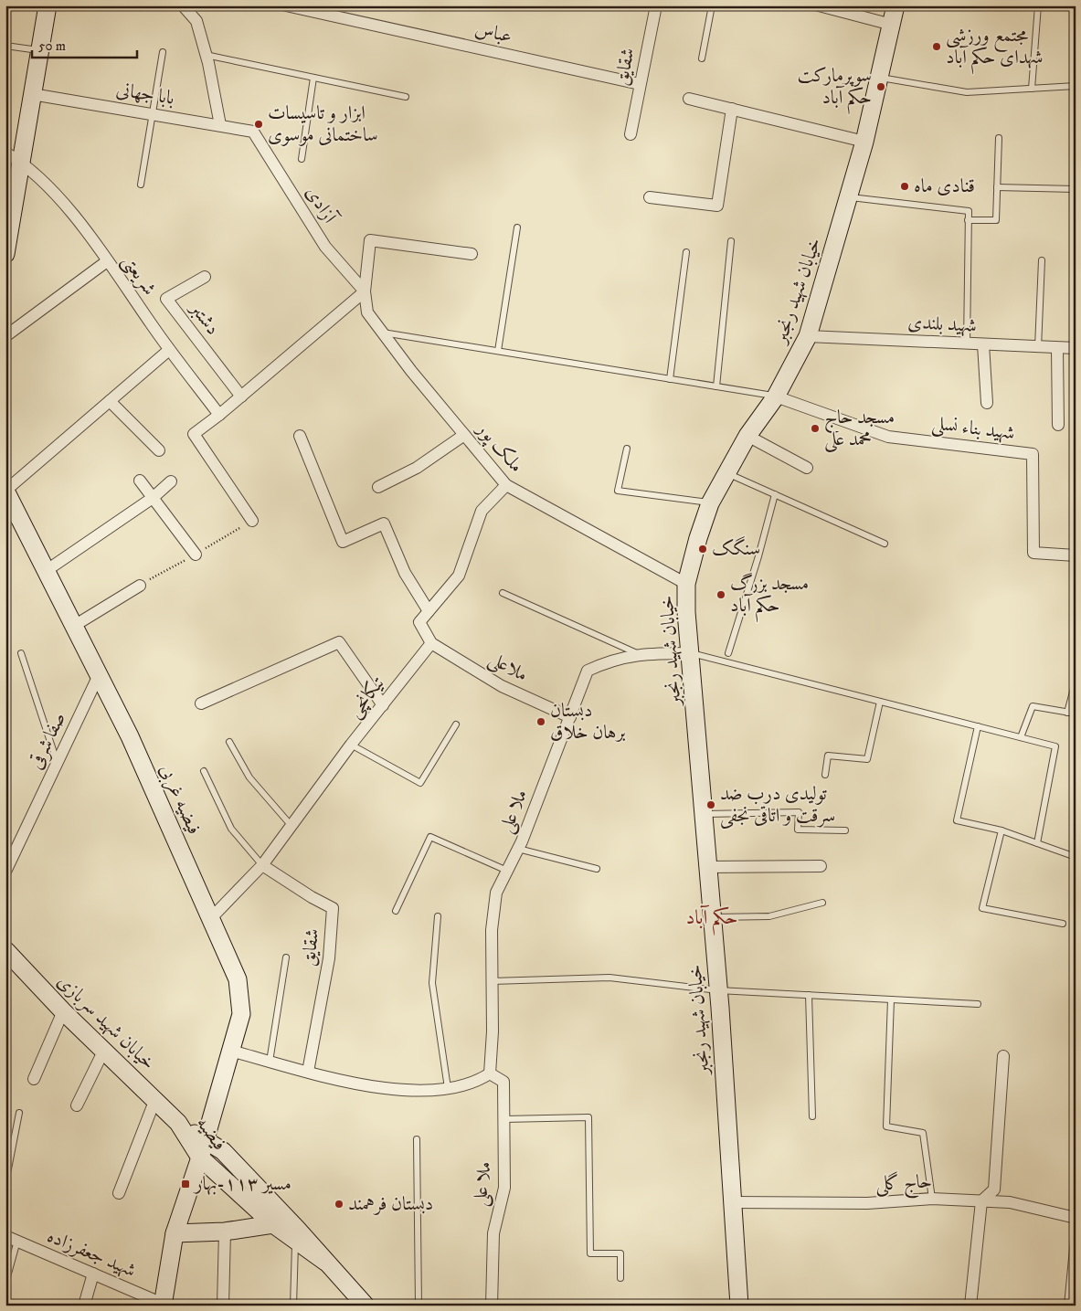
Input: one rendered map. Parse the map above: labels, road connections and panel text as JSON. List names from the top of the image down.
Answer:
{
  "streets": {
    "street": [
      "عباس",
      "شقایق",
      "بابا جهانی",
      "آزادی",
      "شریعتی",
      "خیابان شهید رنجبر",
      "دشتبر",
      "شهید بلندی",
      "شهید بناء نسلی",
      "ملک پور",
      "ملاعلی",
      "تیکانچی",
      "صفا شرقی",
      "فیضیه غربی",
      "ملا علی",
      "خیابان شهید سربازی",
      "فیضیه",
      "حاج گلی",
      "شهید جعفرزاده"
    ]
  },
  "crossings": [
    ["عباس", "شقایق"],
    ["شقایق", "تیکانچی"],
    ["بابا جهانی", "آزادی"],
    ["آزادی", "ملک پور"],
    ["خیابان شهید رنجبر", "شهید بلندی"],
    ["خیابان شهید رنجبر", "شهید بناء نسلی"],
    ["خیابان شهید رنجبر", "ملک پور"],
    ["خیابان شهید رنجبر", "ملا علی"],
    ["خیابان شهید رنجبر", "حاج گلی"],
    ["ملاعلی", "تیکانچی"],
    ["ملاعلی", "ملا علی"],
    ["تیکانچی", "فیضیه غربی"],
    ["صفا شرقی", "فیضیه غربی"],
    ["فیضیه غربی", "فیضیه"],
    ["فیضیه غربی", "شهید جعفرزاده"],
    ["خیابان شهید سربازی", "فیضیه"]
  ],
  "districts": ["حکم آباد"],
  "places": {
    "other": [
      "مجتمع ورزشی شهدای حکم آباد",
      "سوپرمارکت حکم آباد",
      "ابزار و تاسیسات ساختمانی موسوی",
      "قنادی ماه",
      "مسجد حاج محمد علی",
      "سنگک",
      "مسجد بزرگ حکم آباد",
      "دبستان برهان خلاق",
      "تولیدی درب ضد سرقت و اتاقی نجفی",
      "دبستان فرهمند"
    ],
    "transit": ["مسیر ۱۱۳-بهار"]
  },
  "scale_bar": "50 m"
}
